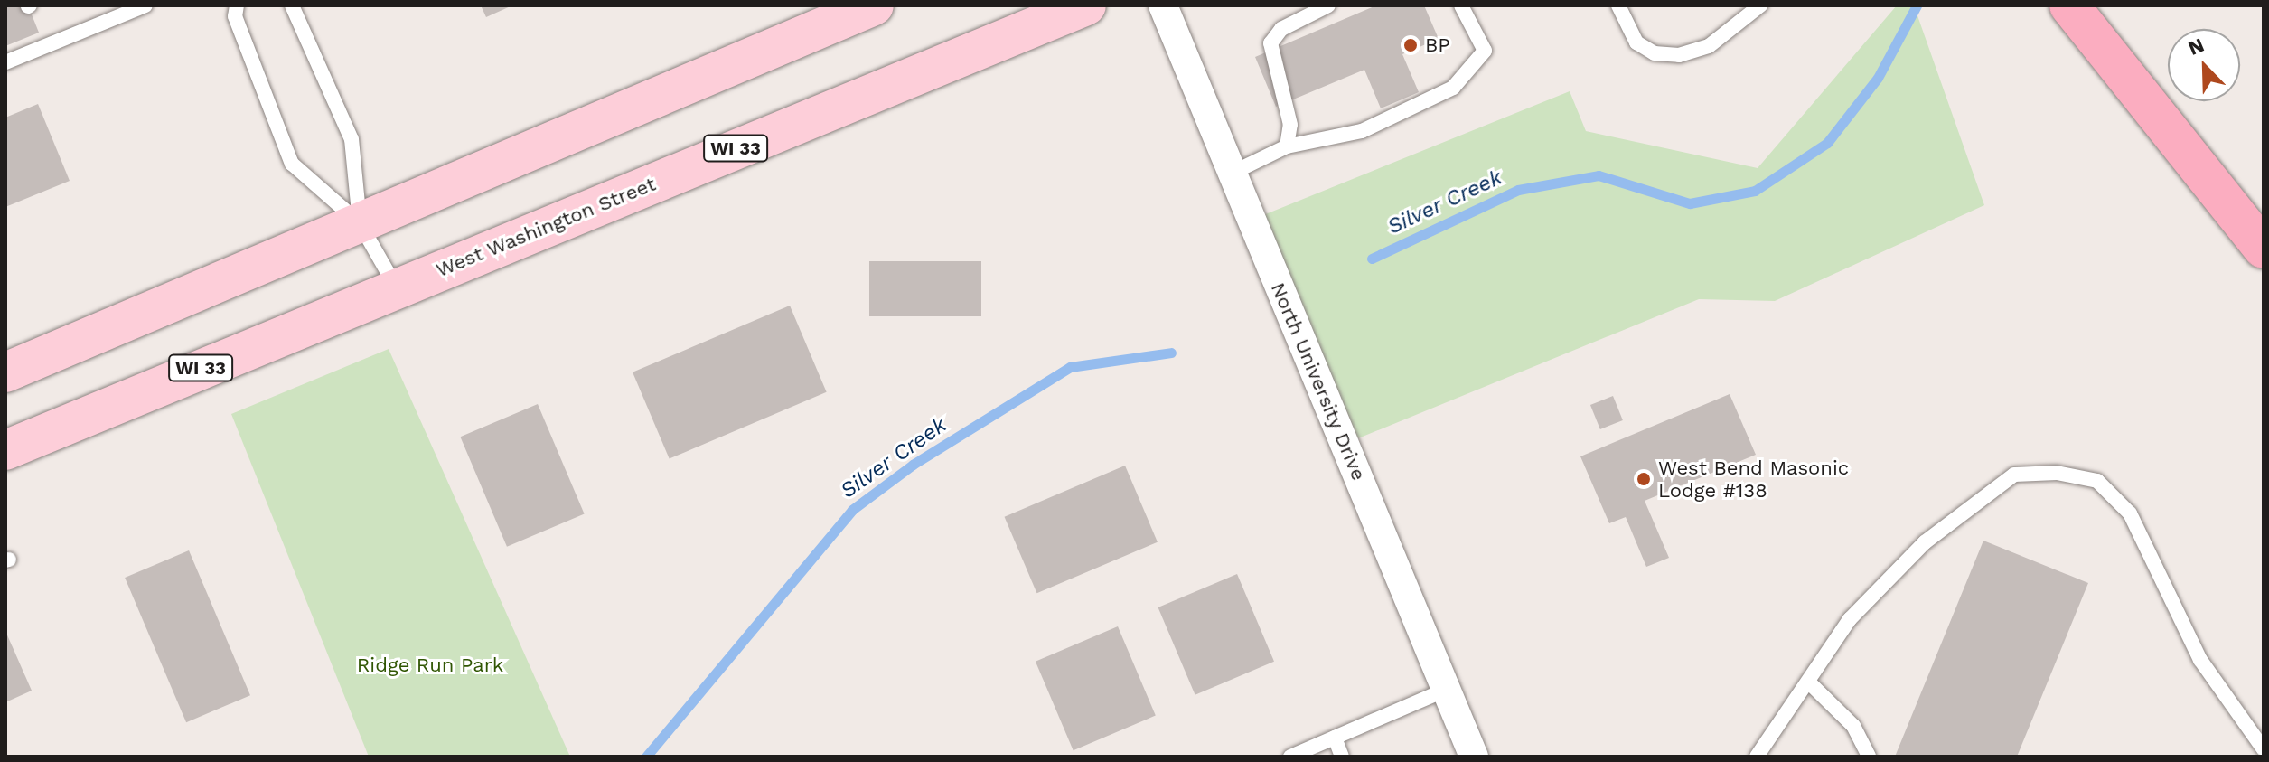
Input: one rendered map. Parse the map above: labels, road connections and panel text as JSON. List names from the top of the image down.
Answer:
{
  "streets": {
    "main road": ["WI 33", "West Washington Street"],
    "street": ["North University Drive"]
  },
  "water": ["Silver Creek"],
  "parks": ["Ridge Run Park"],
  "places": ["BP", "West Bend Masonic Lodge #138"],
  "north": "top left"
}
